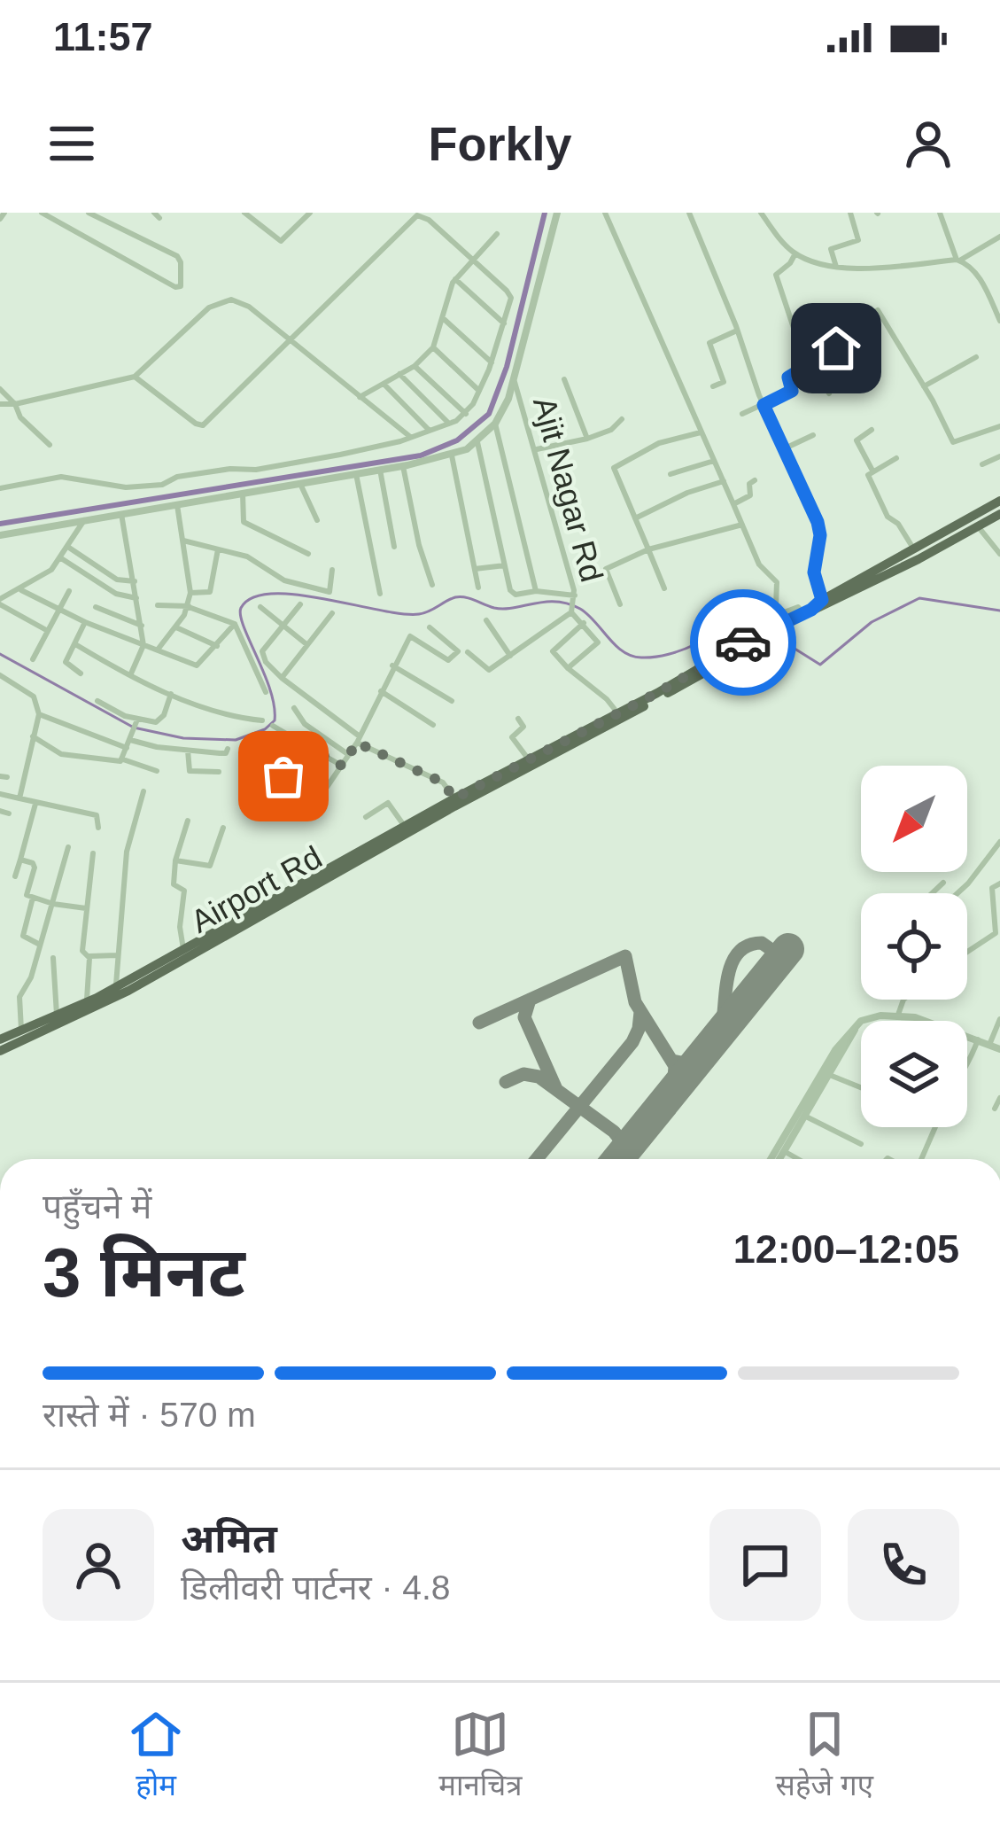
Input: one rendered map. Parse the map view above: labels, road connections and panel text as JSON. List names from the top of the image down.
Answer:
{
  "streets": {
    "main road": ["Airport Rd"],
    "street": ["Ajit Nagar Rd"]
  },
  "north": "bottom left",
  "page": {
    "status": "11:57",
    "header": "Forkly",
    "heading": ["3 मिनट", "पहुँचने में", "12:00–12:05"],
    "panel": ["अमित", "डिलीवरी पार्टनर · 4.8"],
    "bar": "रास्ते में · 570 m",
    "tabs": ["होम", "मानचित्र", "सहेजे गए"]
  }
}
